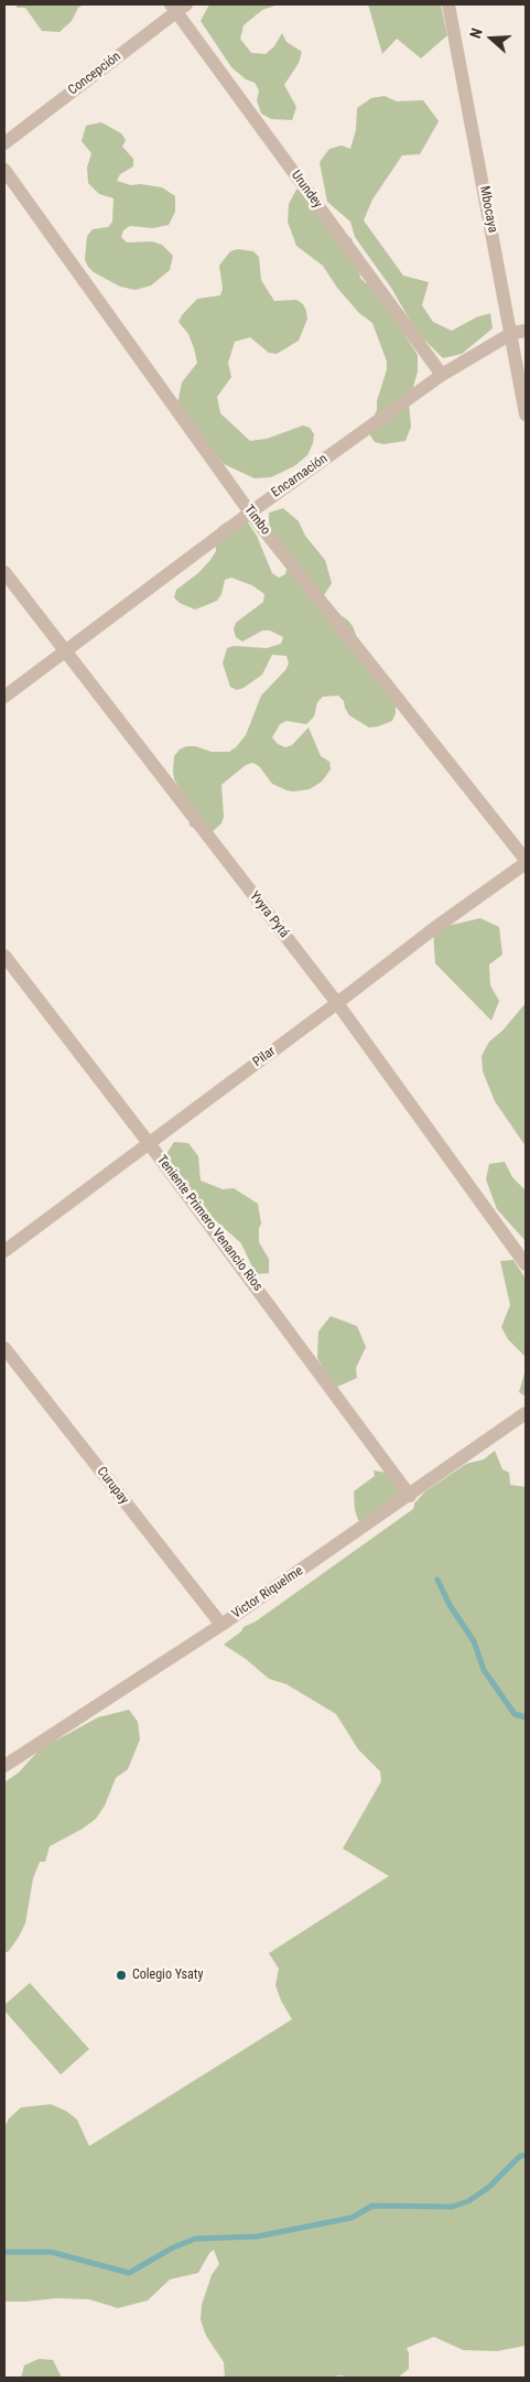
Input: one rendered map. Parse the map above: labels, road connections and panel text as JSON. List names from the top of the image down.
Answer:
{
  "streets": {
    "street": [
      "Concepción",
      "Urundey",
      "Mbocaya",
      "Encarnación",
      "Timbo",
      "Yvyra Pytá",
      "Pilar",
      "Teniente Primero Venancio Rios",
      "Curupay",
      "Victor Riquelme"
    ]
  },
  "crossings": [
    ["Concepción", "Urundey"],
    ["Urundey", "Encarnación"],
    ["Mbocaya", "Encarnación"],
    ["Encarnación", "Timbo"],
    ["Encarnación", "Yvyra Pytá"],
    ["Timbo", "Pilar"],
    ["Yvyra Pytá", "Pilar"],
    ["Pilar", "Teniente Primero Venancio Rios"],
    ["Teniente Primero Venancio Rios", "Victor Riquelme"],
    ["Curupay", "Victor Riquelme"]
  ],
  "places": ["Colegio Ysaty"],
  "north": "left"
}
